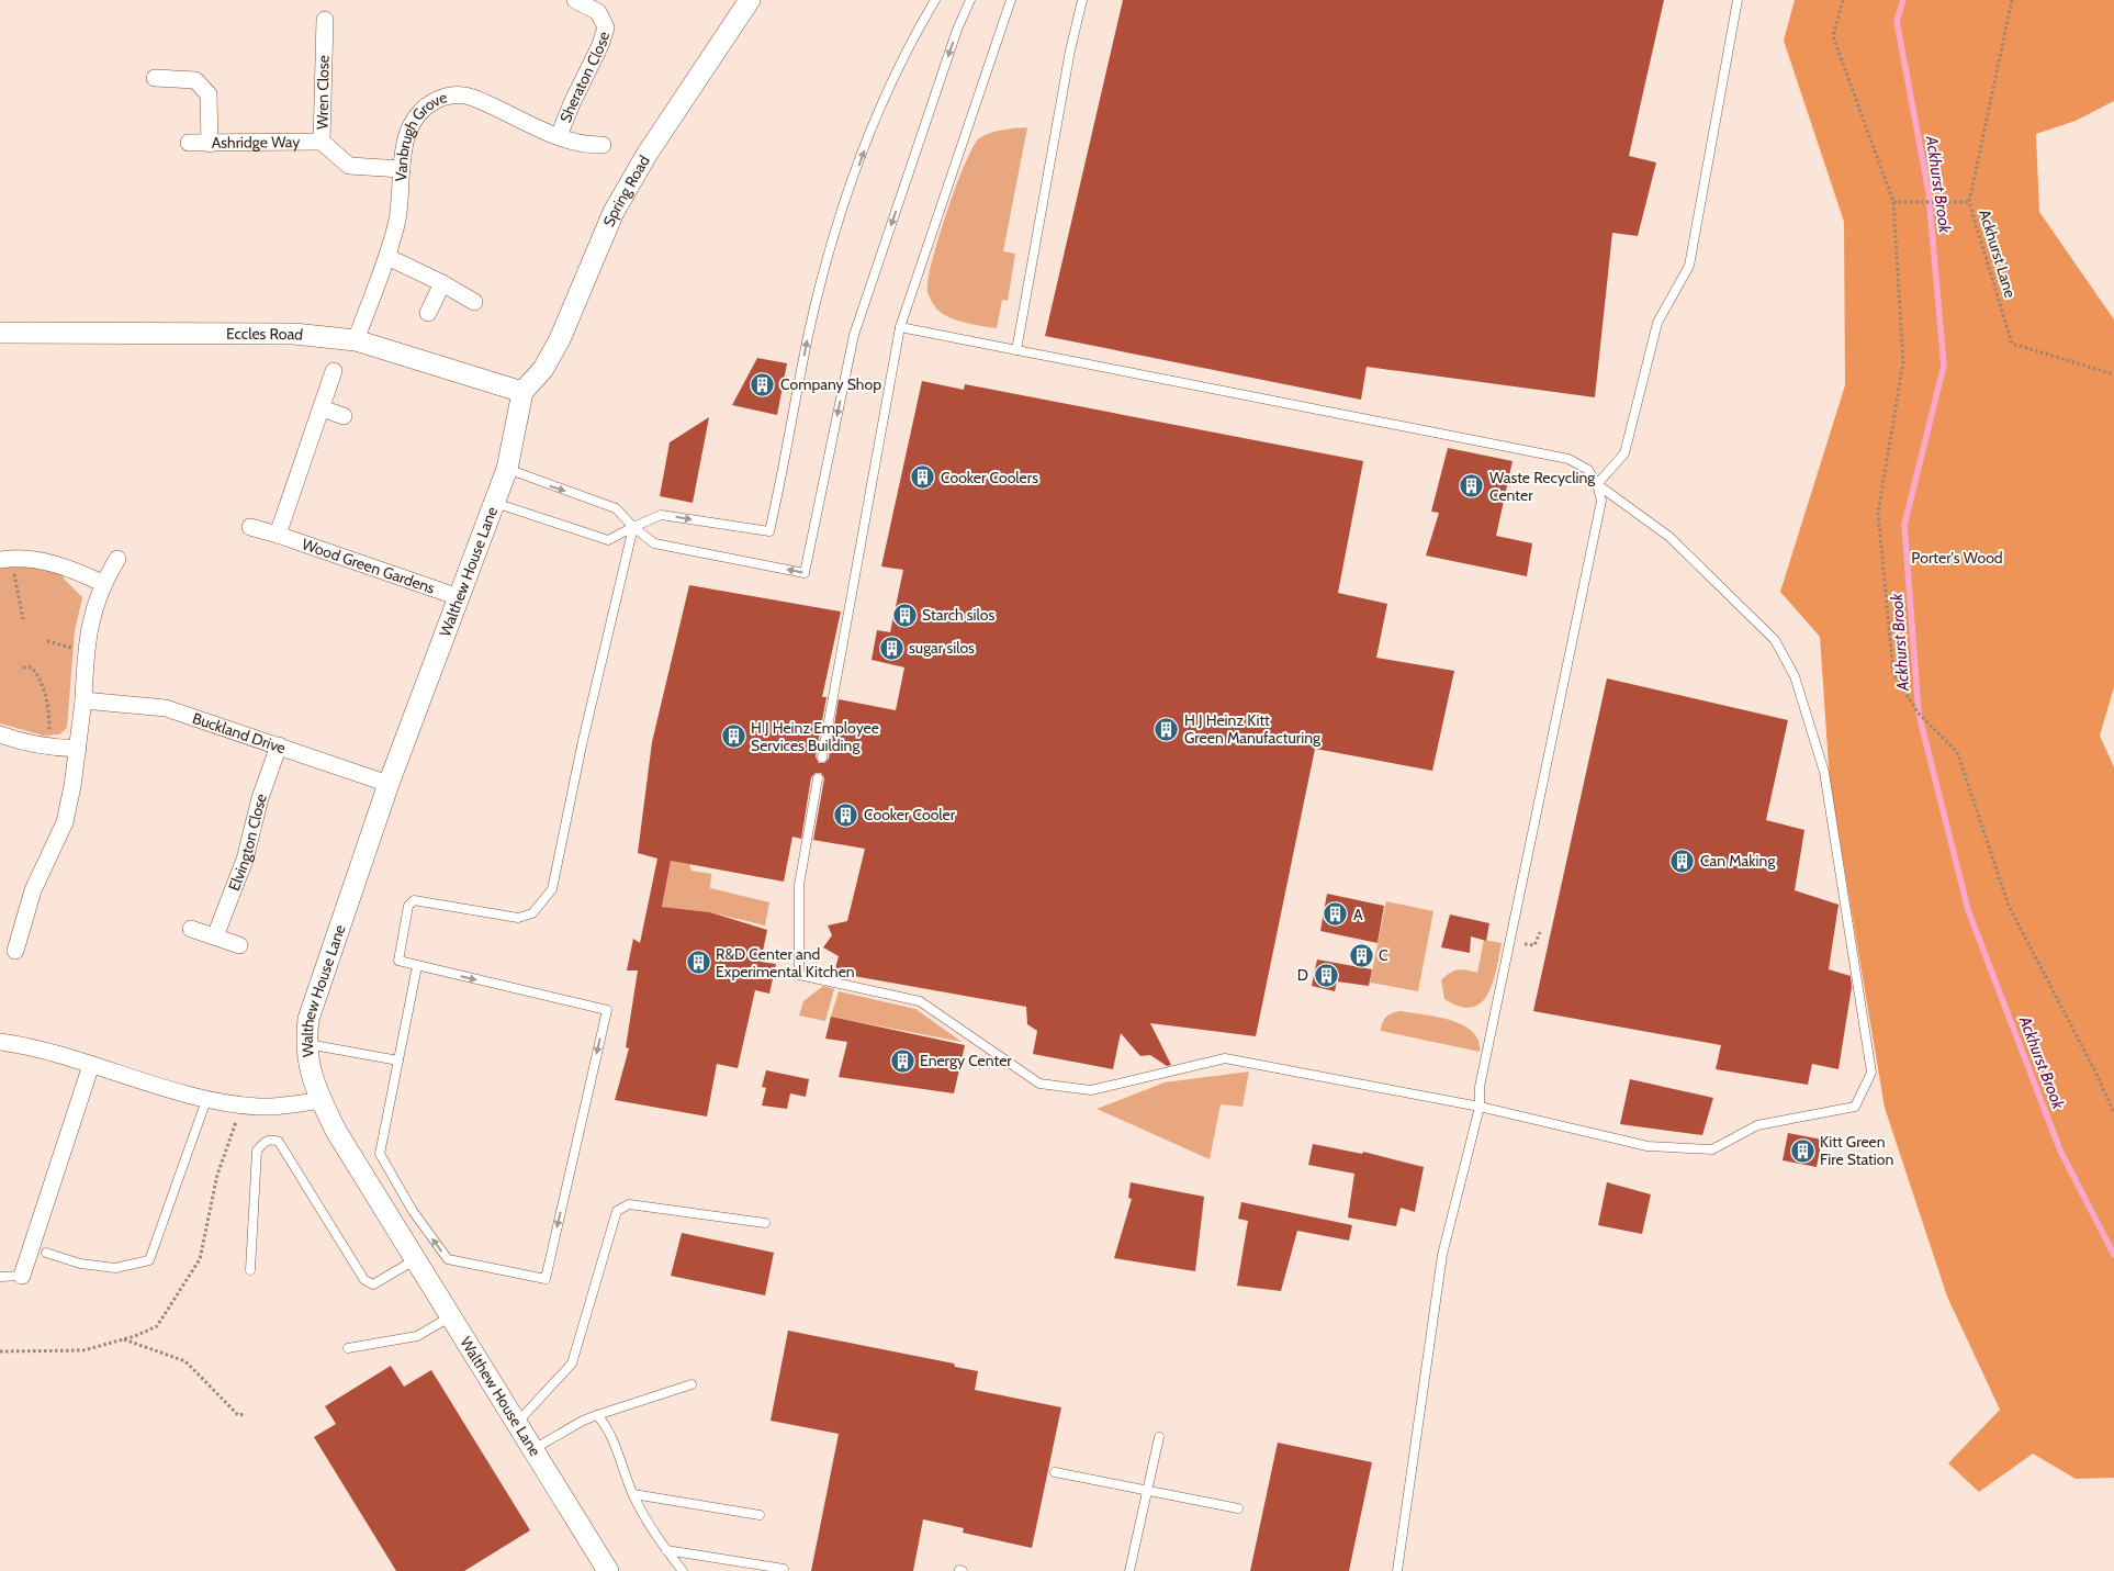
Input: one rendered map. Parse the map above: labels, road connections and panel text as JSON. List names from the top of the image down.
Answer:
{
  "streets": {
    "street": [
      "Sheraton Close",
      "Wren Close",
      "Vanbrugh Grove",
      "Ashridge Way",
      "Spring Road",
      "Eccles Road",
      "Wood Green Gardens",
      "Walthew House Lane",
      "Buckland Drive",
      "Elvington Close"
    ],
    "path": ["Ackhurst Lane"]
  },
  "crossings": [
    ["Sheraton Close", "Vanbrugh Grove"],
    ["Wren Close", "Vanbrugh Grove"],
    ["Wren Close", "Ashridge Way"],
    ["Vanbrugh Grove", "Eccles Road"],
    ["Spring Road", "Eccles Road"],
    ["Spring Road", "Walthew House Lane"],
    ["Eccles Road", "Walthew House Lane"],
    ["Wood Green Gardens", "Walthew House Lane"],
    ["Walthew House Lane", "Buckland Drive"],
    ["Buckland Drive", "Elvington Close"]
  ],
  "water": ["Ackhurst Brook"],
  "parks": ["Porter's Wood"],
  "places": {
    "building": [
      "Company Shop",
      "Cooker Coolers",
      "Waste Recycling Center",
      "Starch silos",
      "sugar silos",
      "H J Heinz Kitt Green Manufacturing",
      "H J Heinz Employee Services Building",
      "Cooker Cooler",
      "Can Making",
      "A",
      "C",
      "R&D Center and Experimental Kitchen",
      "D",
      "Energy Center",
      "Kitt Green Fire Station"
    ]
  }
}
